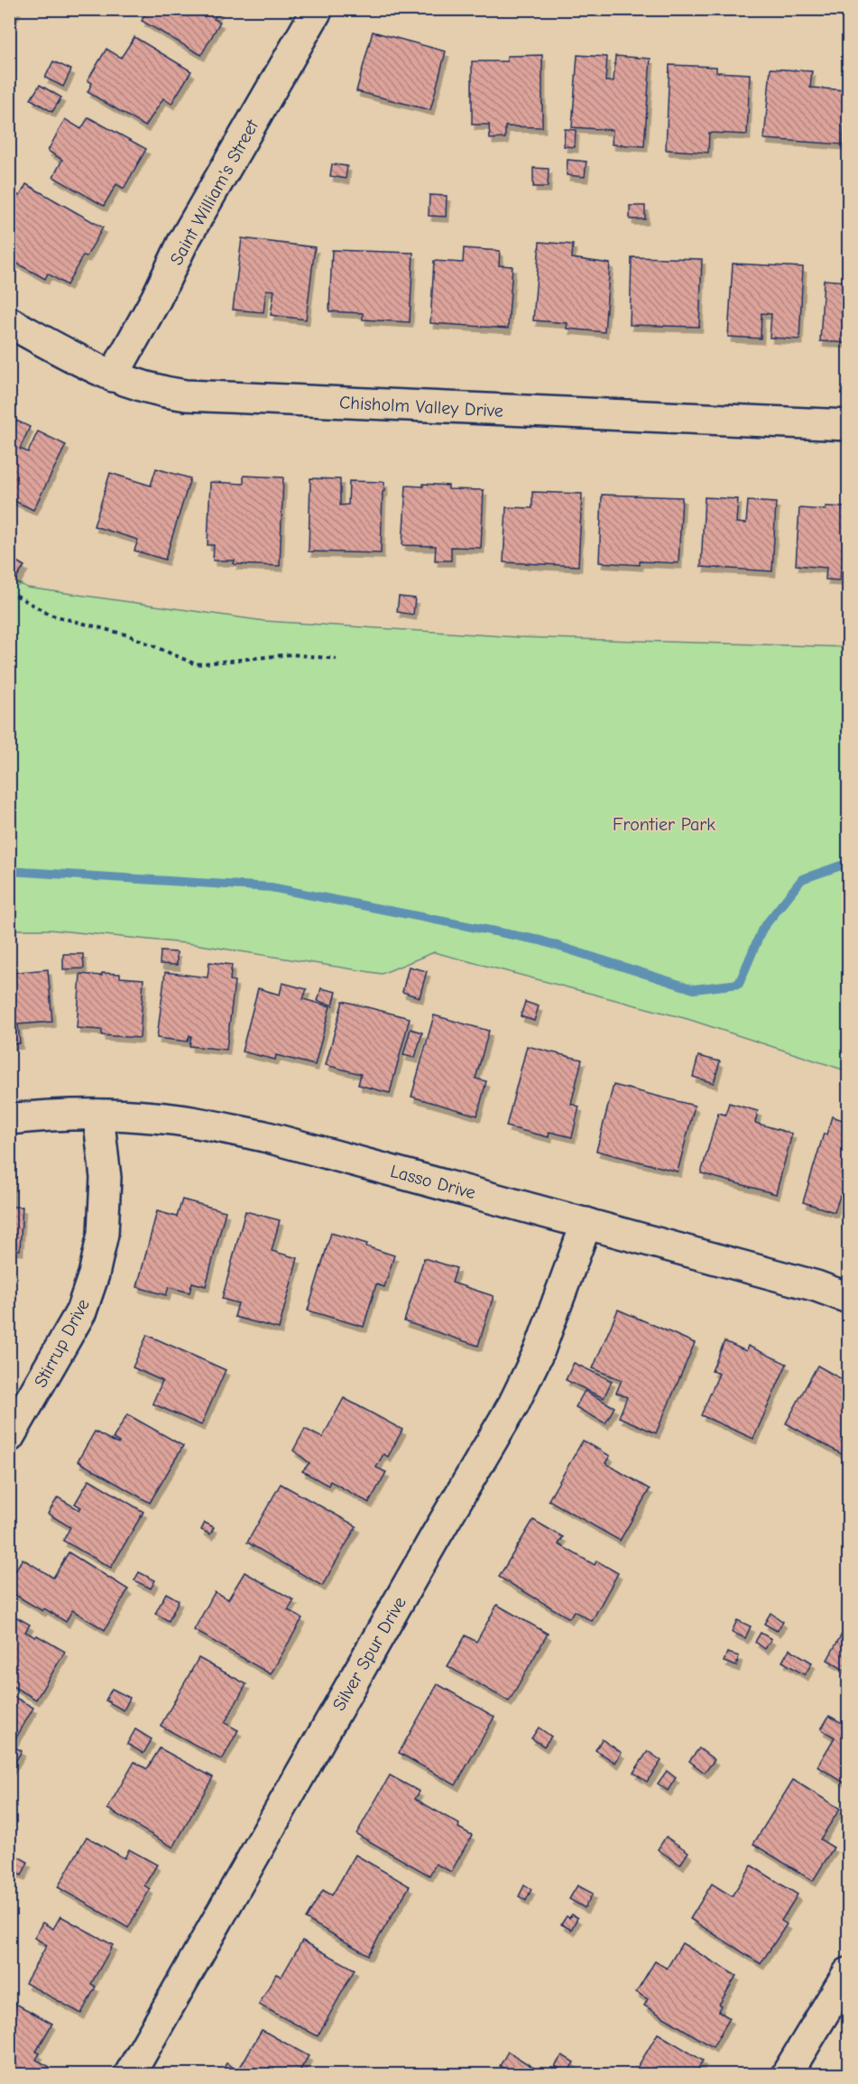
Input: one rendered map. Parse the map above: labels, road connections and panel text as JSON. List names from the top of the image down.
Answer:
{
  "streets": {
    "street": [
      "Saint William's Street",
      "Chisholm Valley Drive",
      "Lasso Drive",
      "Stirrup Drive",
      "Silver Spur Drive"
    ]
  },
  "crossings": [
    ["Saint William's Street", "Chisholm Valley Drive"],
    ["Lasso Drive", "Stirrup Drive"],
    ["Lasso Drive", "Silver Spur Drive"]
  ],
  "parks": ["Frontier Park"]
}
